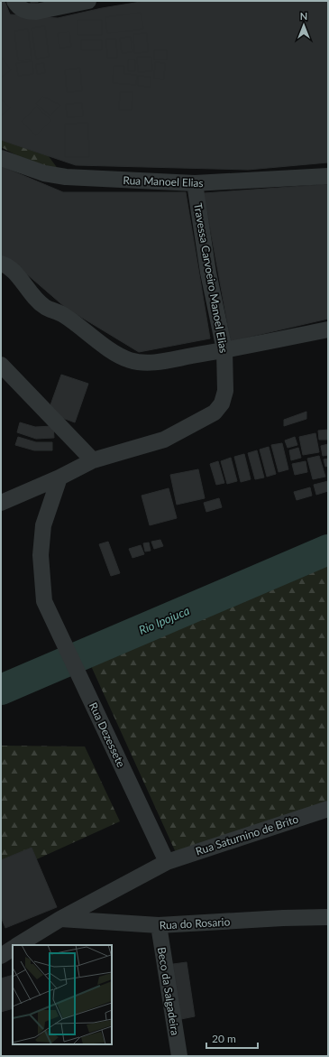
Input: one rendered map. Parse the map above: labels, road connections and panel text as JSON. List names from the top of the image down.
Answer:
{
  "streets": {
    "street": [
      "Rua Manoel Elias",
      "Travessa Carvoeiro Manoel Elias",
      "Rua Dezessete",
      "Rua Saturnino de Brito",
      "Rua do Rosario",
      "Beco da Salgadeira"
    ]
  },
  "crossings": [
    ["Rua Manoel Elias", "Travessa Carvoeiro Manoel Elias"],
    ["Rua Dezessete", "Rua Saturnino de Brito"],
    ["Rua do Rosario", "Beco da Salgadeira"]
  ],
  "water": ["Rio Ipojuca"],
  "scale_bar": "20 m",
  "north": "top"
}
